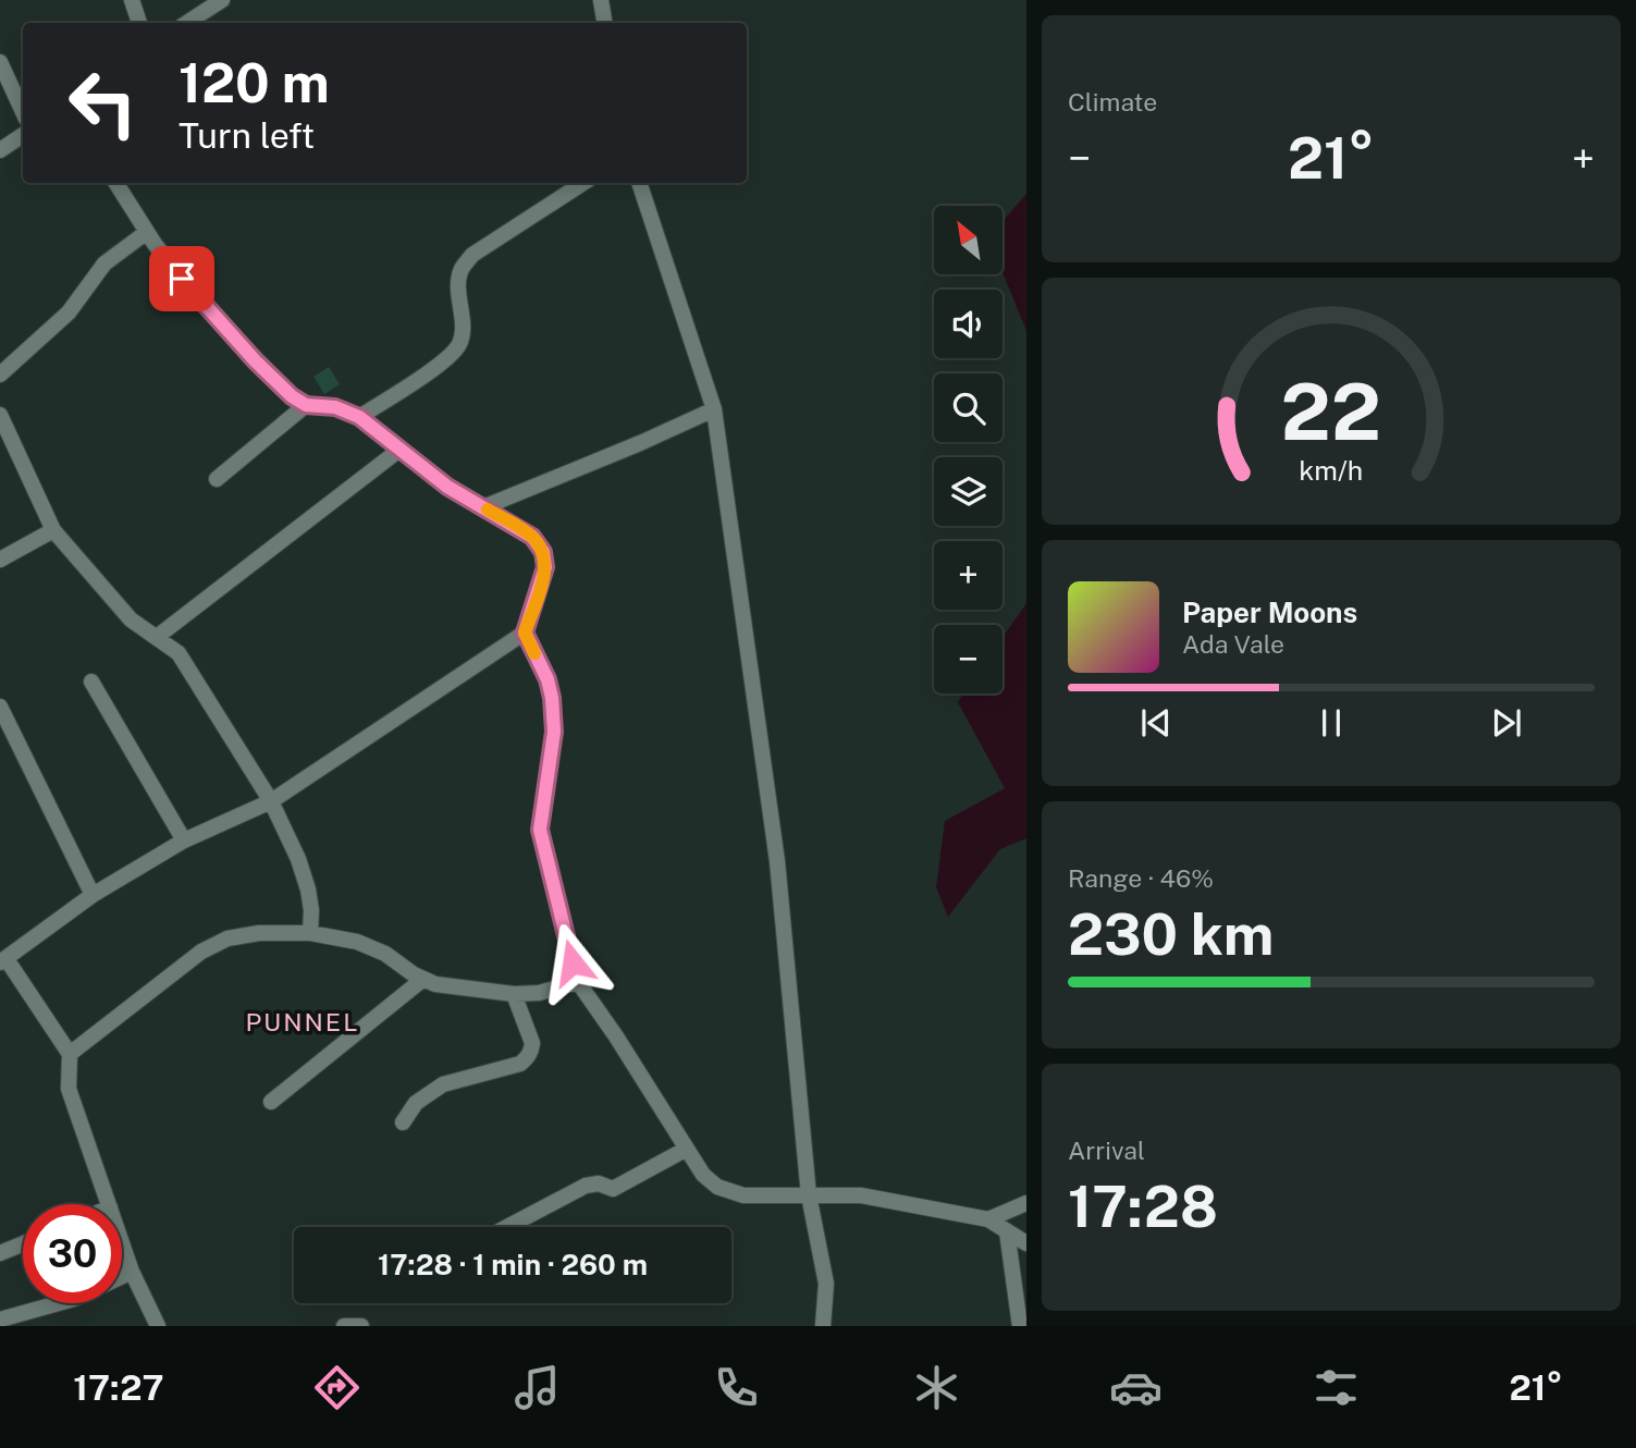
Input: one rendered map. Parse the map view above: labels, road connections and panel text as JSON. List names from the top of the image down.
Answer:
{
  "districts": ["PUNNEL"],
  "north": "top left",
  "page": {
    "tile": [
      "Climate",
      ["Range · 46%", "230 km"],
      ["Arrival", "17:28"]
    ],
    "turn": ["120 m", "Turn left"],
    "heat": ["−", "21°", "+"],
    "map_buttons": ["+", "−"],
    "song": ["Paper Moons", "Ada Vale"],
    "limit": "30",
    "trip": "17:28 · 1 min · 260 m",
    "tabs": ["17:27", "21°"],
    "gauge": ["22", "km/h"]
  }
}
